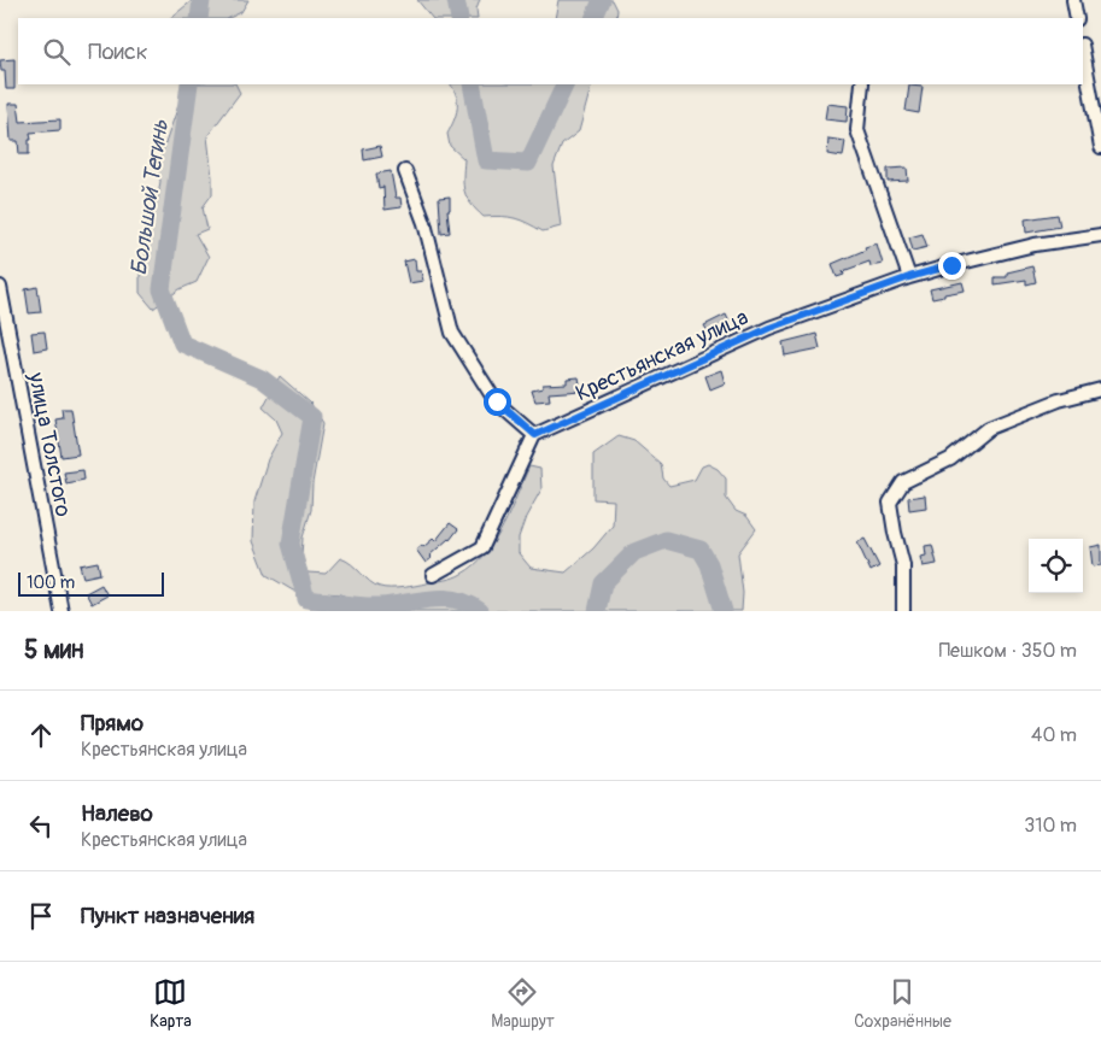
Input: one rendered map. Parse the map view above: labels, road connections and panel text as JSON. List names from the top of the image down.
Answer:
{
  "streets": {
    "street": ["Крестьянская улица", "улица Толстого"]
  },
  "water": ["Большой Тегинь"],
  "scale_bar": "100 m",
  "page": {
    "search": "Поиск",
    "scale": "100 m",
    "heading": ["5 мин", "Пешком · 350 m"],
    "list": [
      ["Прямо", "Крестьянская улица", "40 m"],
      ["Налево", "Крестьянская улица", "310 m"],
      "Пункт назначения"
    ],
    "nav": ["Карта", "Маршрут", "Сохранённые"]
  }
}
